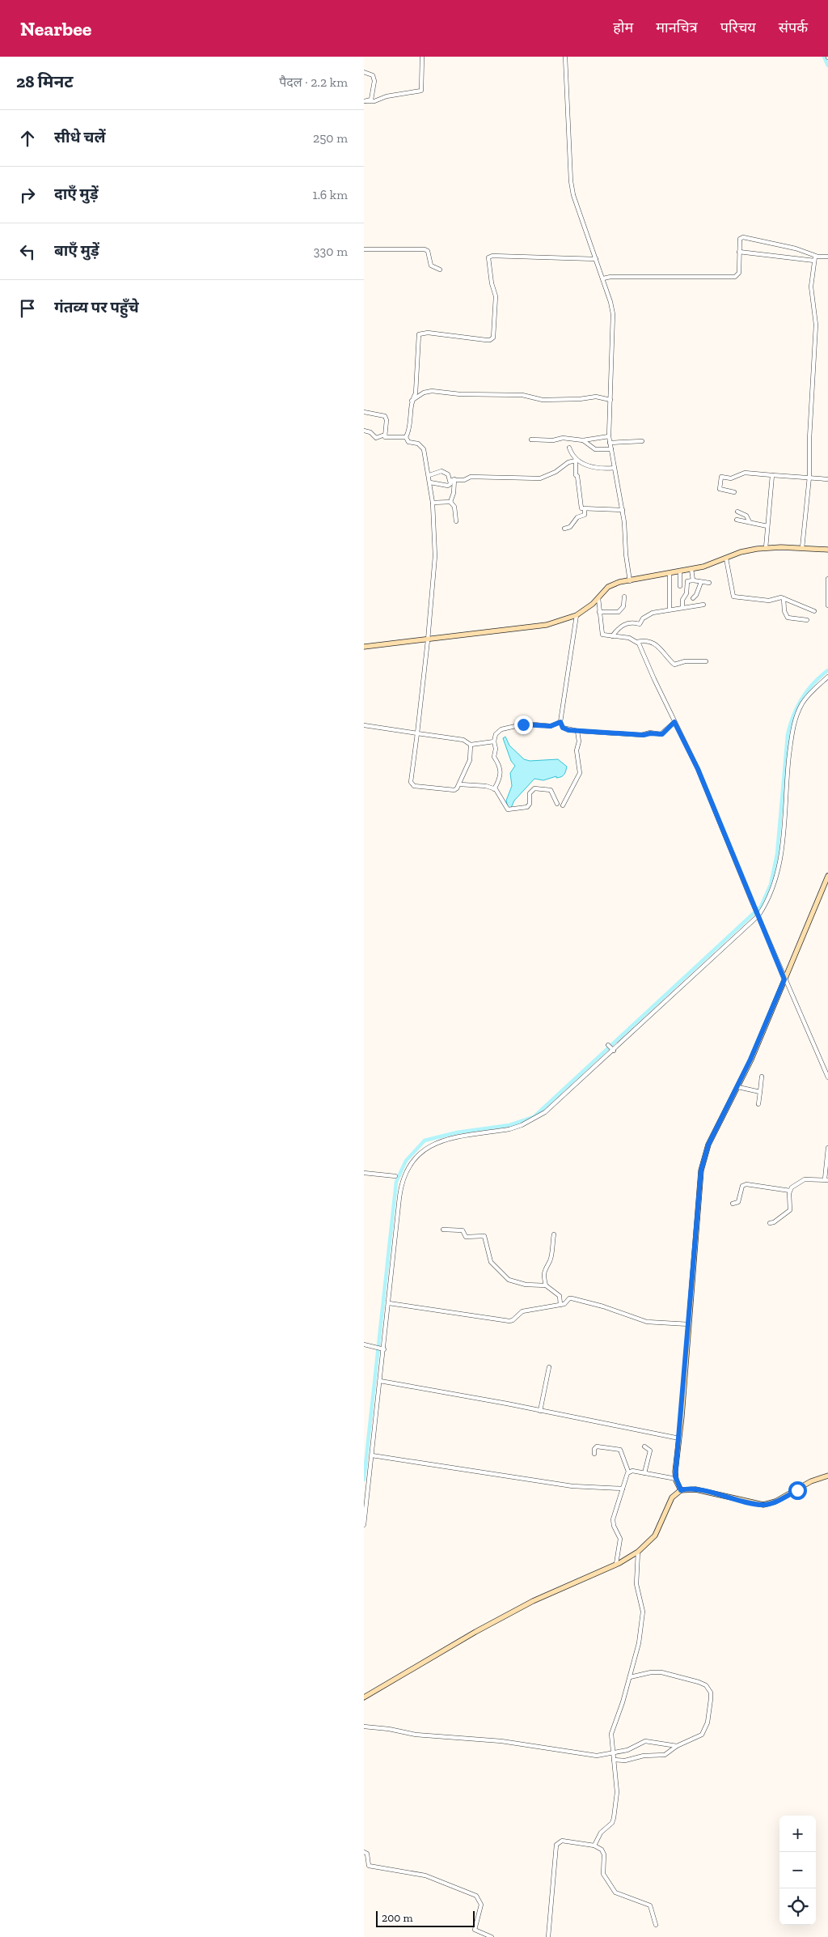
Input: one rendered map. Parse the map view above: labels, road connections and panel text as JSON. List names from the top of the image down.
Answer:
{
  "scale_bar": "200 m",
  "page": {
    "header": "Nearbee",
    "nav": [
      "होम",
      "मानचित्र",
      "परिचय",
      "संपर्क"
    ],
    "heading": ["28 मिनट", "पैदल · 2.2 km"],
    "list": [
      ["सीधे चलें", "250 m"],
      ["दाएँ मुड़ें", "1.6 km"],
      ["बाएँ मुड़ें", "330 m"],
      "गंतव्य पर पहुँचे"
    ],
    "map_buttons": ["+", "−"],
    "scale": "200 m"
  }
}
